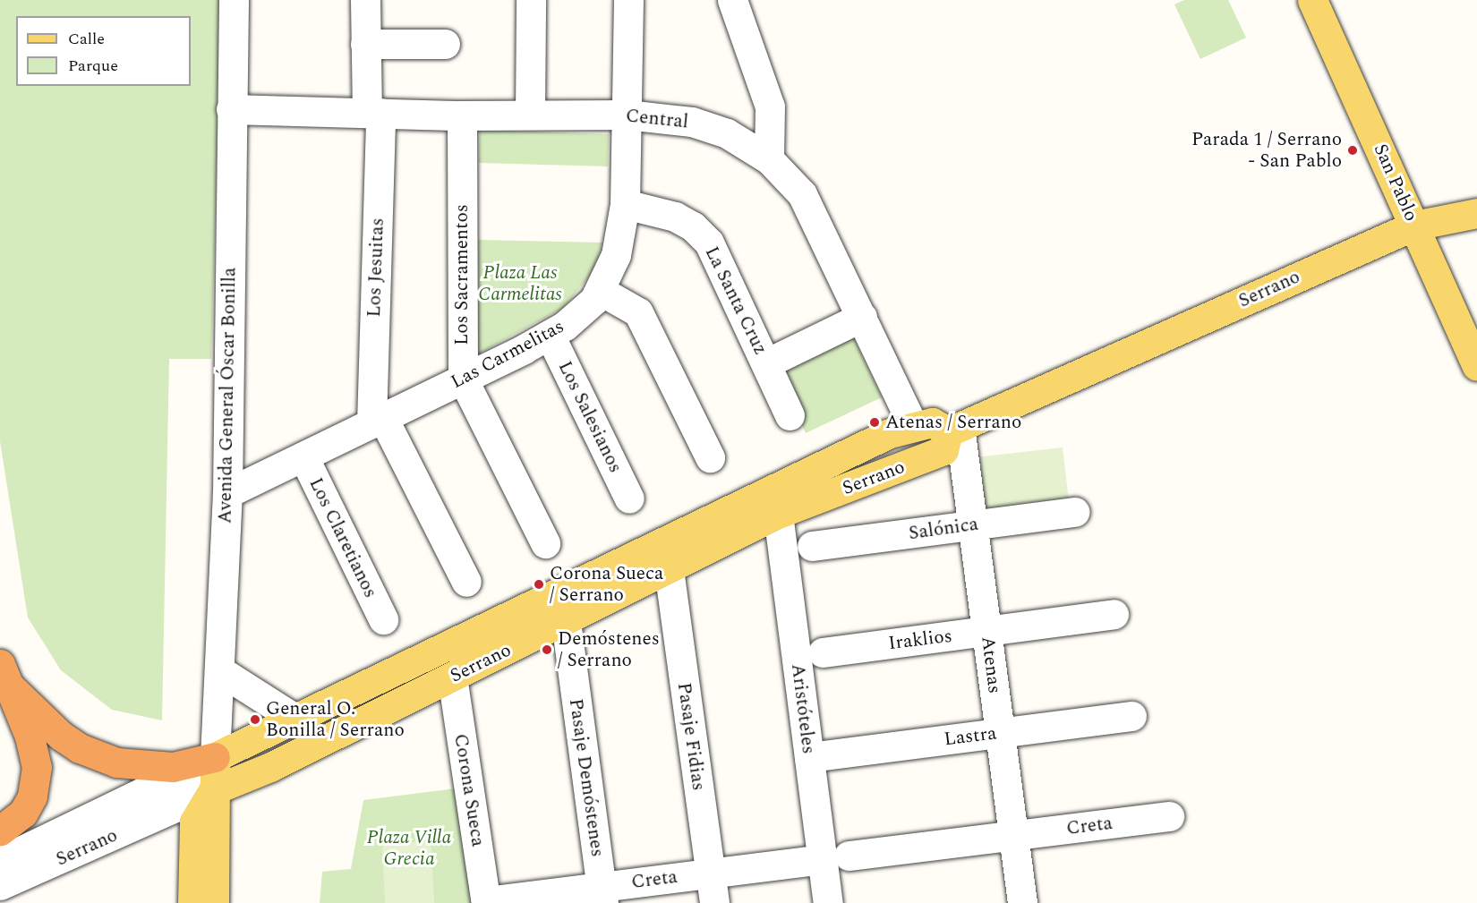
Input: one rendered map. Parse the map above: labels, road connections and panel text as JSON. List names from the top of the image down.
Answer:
{
  "streets": {
    "main road": ["San Pablo", "Serrano", "Avenida General Óscar Bonilla"],
    "street": [
      "Central",
      "Los Jesuitas",
      "Los Sacramentos",
      "La Santa Cruz",
      "Las Carmelitas",
      "Los Salesianos",
      "Salónica",
      "Los Claretianos",
      "Iraklios",
      "Atenas",
      "Aristóteles",
      "Pasaje Fidias",
      "Lastra",
      "Pasaje Demóstenes",
      "Corona Sueca",
      "Creta"
    ]
  },
  "crossings": [
    ["Central", "Los Jesuitas"],
    ["Central", "Los Sacramentos"],
    ["Central", "Serrano"],
    ["Central", "Las Carmelitas"],
    ["Central", "Avenida General Óscar Bonilla"],
    ["San Pablo", "Serrano"],
    ["Los Jesuitas", "Las Carmelitas"],
    ["Los Sacramentos", "Las Carmelitas"],
    ["Serrano", "Avenida General Óscar Bonilla"],
    ["Serrano", "Atenas"],
    ["Serrano", "Aristóteles"],
    ["Serrano", "Pasaje Fidias"],
    ["Serrano", "Pasaje Demóstenes"],
    ["Serrano", "Corona Sueca"],
    ["La Santa Cruz", "Las Carmelitas"],
    ["Las Carmelitas", "Avenida General Óscar Bonilla"],
    ["Las Carmelitas", "Los Salesianos"],
    ["Las Carmelitas", "Los Claretianos"],
    ["Salónica", "Atenas"],
    ["Iraklios", "Atenas"],
    ["Atenas", "Lastra"],
    ["Atenas", "Creta"],
    ["Aristóteles", "Lastra"],
    ["Aristóteles", "Creta"],
    ["Pasaje Fidias", "Creta"],
    ["Pasaje Demóstenes", "Creta"],
    ["Corona Sueca", "Creta"]
  ],
  "parks": ["Plaza Las Carmelitas", "Plaza Villa Grecia"],
  "places": [
    "Parada 1 / Serrano - San Pablo",
    "Atenas / Serrano",
    "Corona Sueca / Serrano",
    "Demóstenes / Serrano",
    "General O. Bonilla / Serrano"
  ],
  "legend": ["Calle", "Parque"]
}
